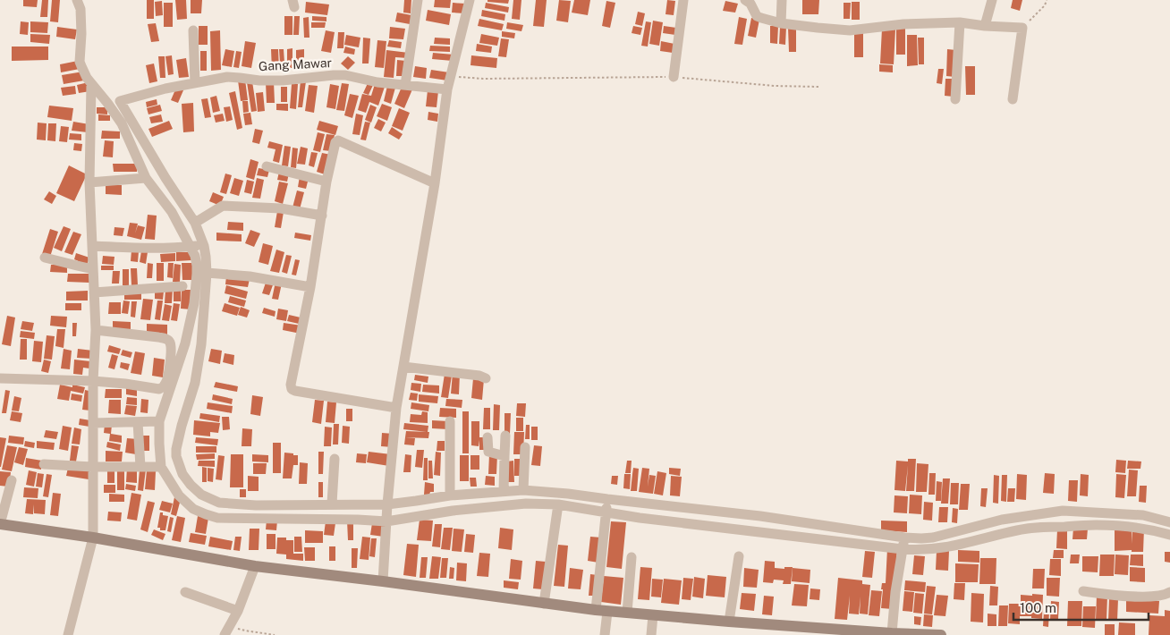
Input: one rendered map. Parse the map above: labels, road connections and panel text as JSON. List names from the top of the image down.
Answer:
{
  "streets": {
    "street": ["Gang Mawar"]
  },
  "scale_bar": "100 m"
}
